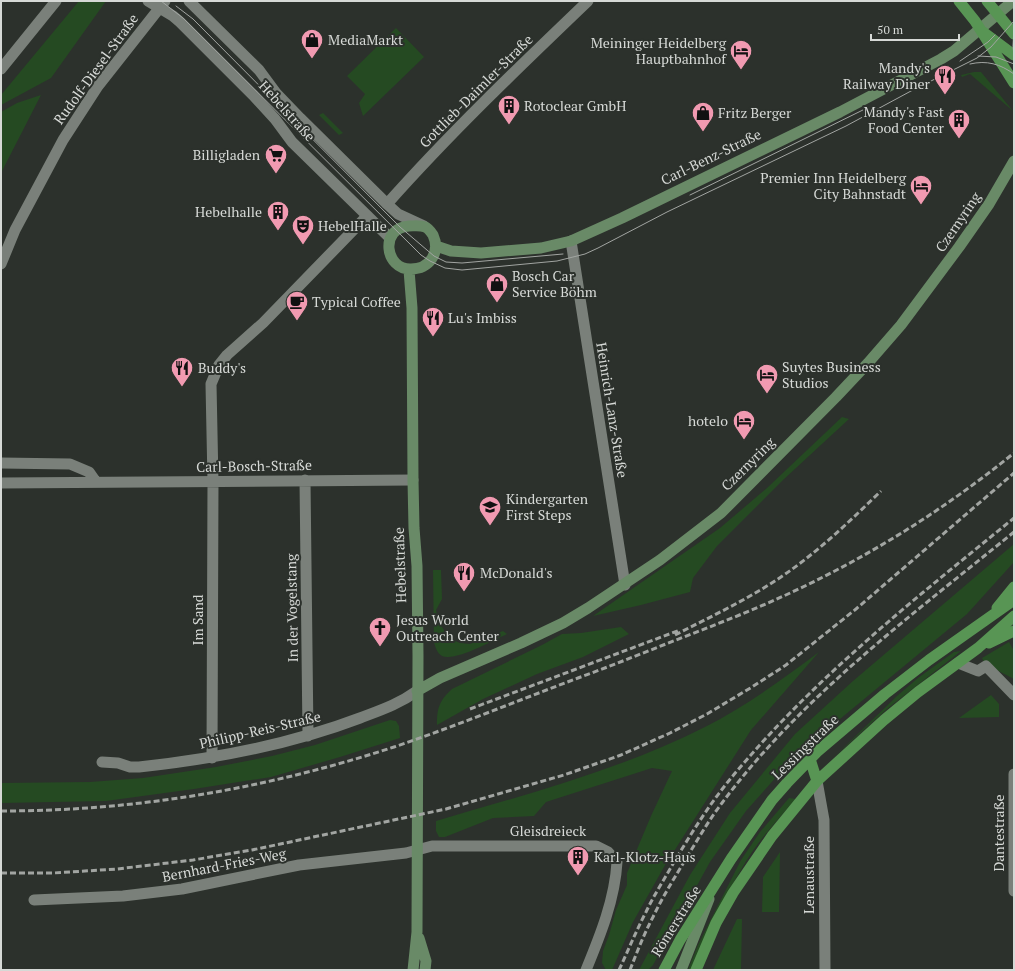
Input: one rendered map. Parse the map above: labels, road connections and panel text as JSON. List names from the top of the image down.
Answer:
{
  "streets": {
    "main road": [
      "Hebelstraße",
      "Carl-Benz-Straße",
      "Czernyring",
      "Lessingstraße",
      "Römerstraße"
    ],
    "street": [
      "Rudolf-Diesel-Straße",
      "Gottlieb-Daimler-Straße",
      "Heinrich-Lanz-Straße",
      "Carl-Bosch-Straße",
      "In der Vogelstang",
      "Im Sand",
      "Philipp-Reis-Straße",
      "Gleisdreieck",
      "Dantestraße",
      "Bernhard-Fries-Weg",
      "Lenaustraße"
    ]
  },
  "crossings": [
    ["Rudolf-Diesel-Straße", "Hebelstraße"],
    ["Gottlieb-Daimler-Straße", "Hebelstraße"],
    ["Hebelstraße", "Carl-Benz-Straße"],
    ["Hebelstraße", "Czernyring"],
    ["Hebelstraße", "Carl-Bosch-Straße"],
    ["Hebelstraße", "Philipp-Reis-Straße"],
    ["Hebelstraße", "Gleisdreieck"],
    ["Hebelstraße", "Bernhard-Fries-Weg"],
    ["Carl-Benz-Straße", "Heinrich-Lanz-Straße"],
    ["Czernyring", "Heinrich-Lanz-Straße"],
    ["Czernyring", "Philipp-Reis-Straße"],
    ["Carl-Bosch-Straße", "In der Vogelstang"],
    ["Carl-Bosch-Straße", "Im Sand"],
    ["In der Vogelstang", "Philipp-Reis-Straße"],
    ["Im Sand", "Philipp-Reis-Straße"],
    ["Lessingstraße", "Römerstraße"],
    ["Gleisdreieck", "Bernhard-Fries-Weg"]
  ],
  "places": {
    "shop": ["MediaMarkt", "Fritz Berger", "Bosch Car Service Böhm"],
    "hotel": [
      "Meininger Heidelberg Hauptbahnhof",
      "Premier Inn Heidelberg City Bahnstadt",
      "Suytes Business Studios",
      "hotelo"
    ],
    "restaurant": [
      "Mandy's Railway Diner",
      "Lu's Imbiss",
      "Buddy's",
      "McDonald's"
    ],
    "building": [
      "Rotoclear GmbH",
      "Mandy's Fast Food Center",
      "Hebelhalle",
      "Karl-Klotz-Haus"
    ],
    "supermarket": ["Billigladen"],
    "theatre": ["HebelHalle"],
    "cafe": ["Typical Coffee"],
    "school or university": ["Kindergarten First Steps"],
    "church": ["Jesus World Outreach Center"]
  },
  "scale_bar": "50 m"
}
